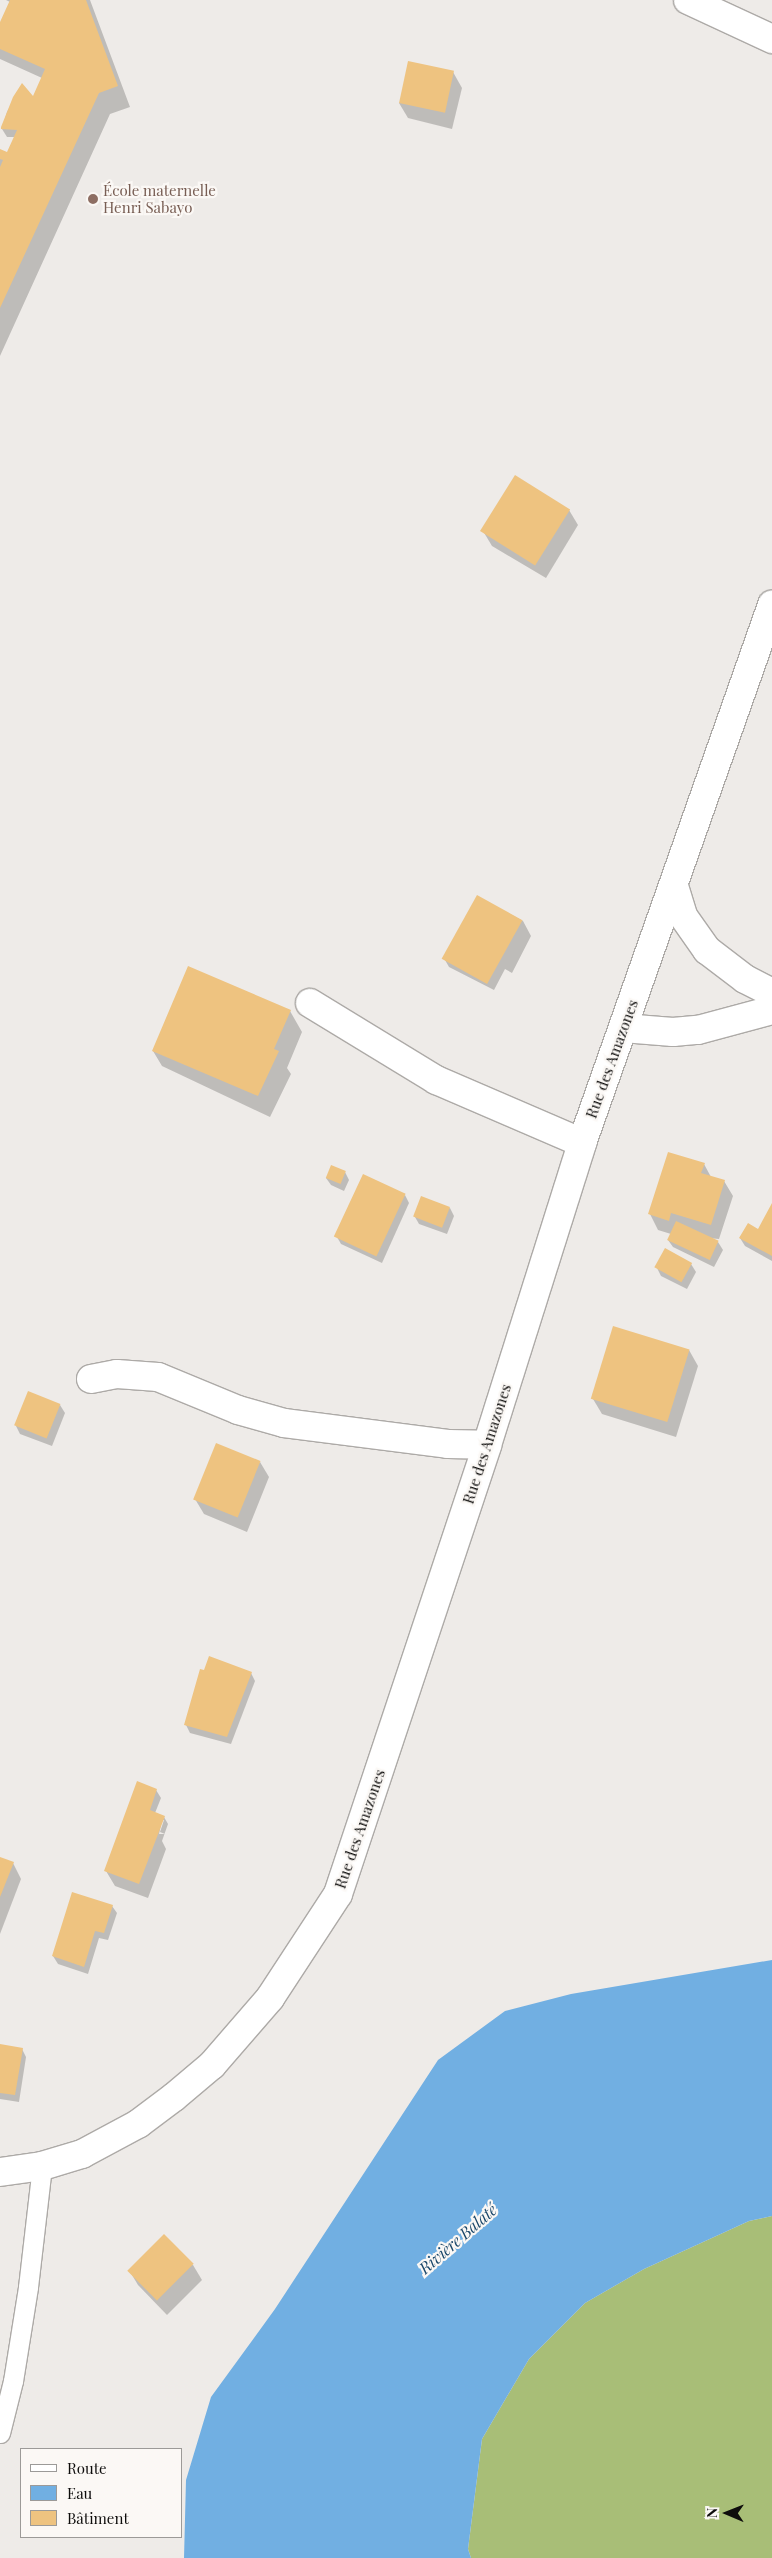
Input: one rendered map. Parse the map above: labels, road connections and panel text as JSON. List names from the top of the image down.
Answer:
{
  "streets": {
    "street": ["Rue des Amazones"]
  },
  "water": ["Rivière Balaté"],
  "places": ["École maternelle Henri Sabayo"],
  "legend": ["Route", "Eau", "Bâtiment"],
  "north": "left"
}
